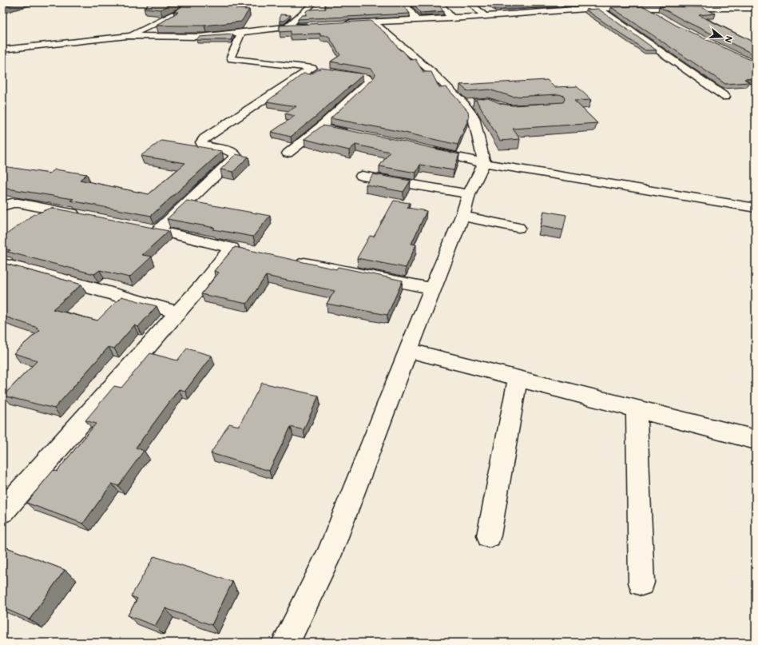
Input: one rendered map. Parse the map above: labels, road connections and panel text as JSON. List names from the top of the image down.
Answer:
{
  "north": "right"
}
